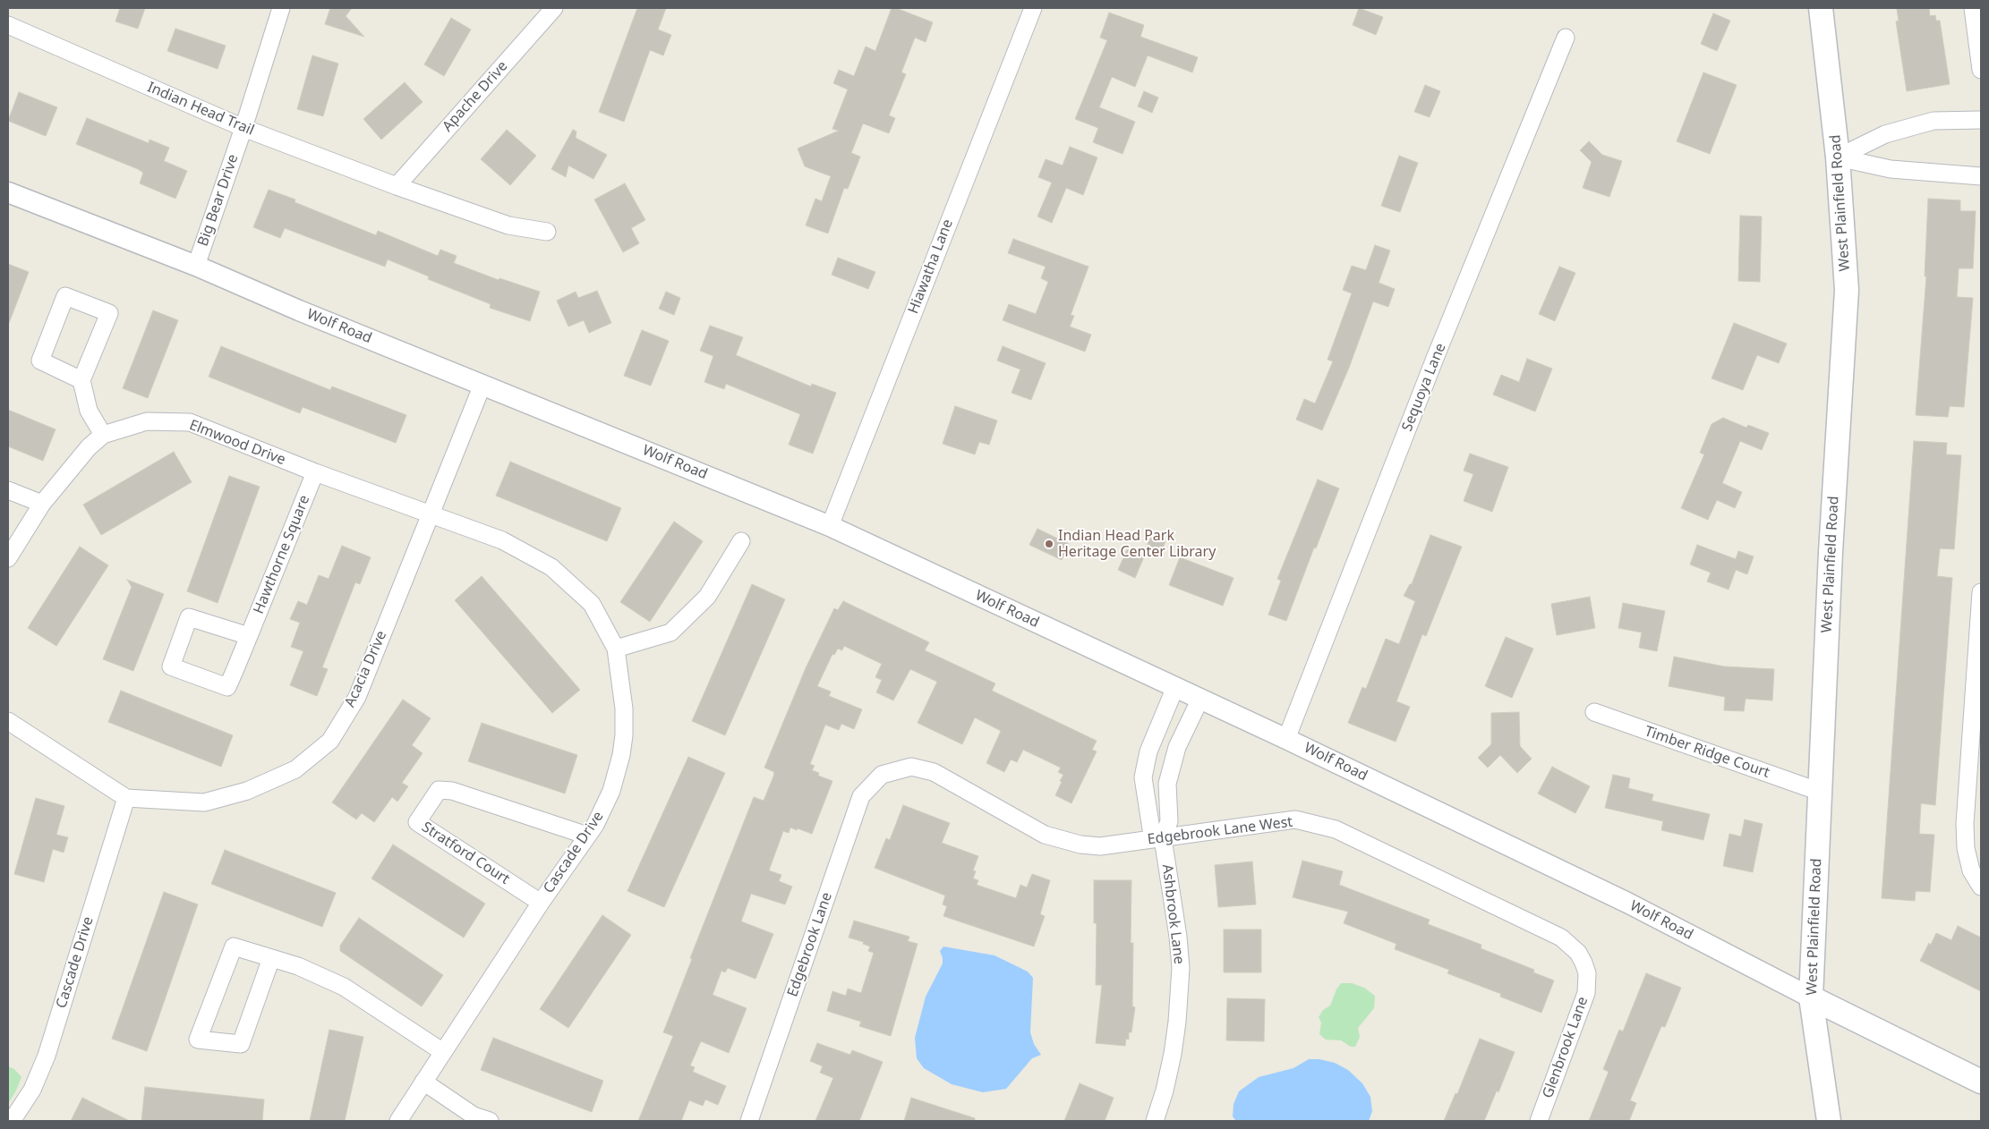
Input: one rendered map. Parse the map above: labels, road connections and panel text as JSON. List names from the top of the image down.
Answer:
{
  "streets": {
    "main road": ["West Plainfield Road", "Wolf Road"],
    "street": [
      "Apache Drive",
      "Indian Head Trail",
      "Big Bear Drive",
      "Hiawatha Lane",
      "Sequoya Lane",
      "Elmwood Drive",
      "Hawthorne Square",
      "Acacia Drive",
      "Timber Ridge Court",
      "Edgebrook Lane West",
      "Cascade Drive",
      "Stratford Court",
      "Ashbrook Lane",
      "Edgebrook Lane",
      "Glenbrook Lane"
    ]
  },
  "crossings": [
    ["Apache Drive", "Indian Head Trail"],
    ["Indian Head Trail", "Big Bear Drive"],
    ["Big Bear Drive", "Wolf Road"],
    ["West Plainfield Road", "Wolf Road"],
    ["West Plainfield Road", "Timber Ridge Court"],
    ["Hiawatha Lane", "Wolf Road"],
    ["Wolf Road", "Sequoya Lane"],
    ["Wolf Road", "Acacia Drive"],
    ["Wolf Road", "Ashbrook Lane"],
    ["Elmwood Drive", "Hawthorne Square"],
    ["Elmwood Drive", "Acacia Drive"],
    ["Elmwood Drive", "Cascade Drive"],
    ["Acacia Drive", "Cascade Drive"],
    ["Edgebrook Lane West", "Ashbrook Lane"],
    ["Edgebrook Lane West", "Edgebrook Lane"],
    ["Edgebrook Lane West", "Glenbrook Lane"],
    ["Cascade Drive", "Stratford Court"]
  ],
  "places": ["Indian Head Park Heritage Center Library"]
}
